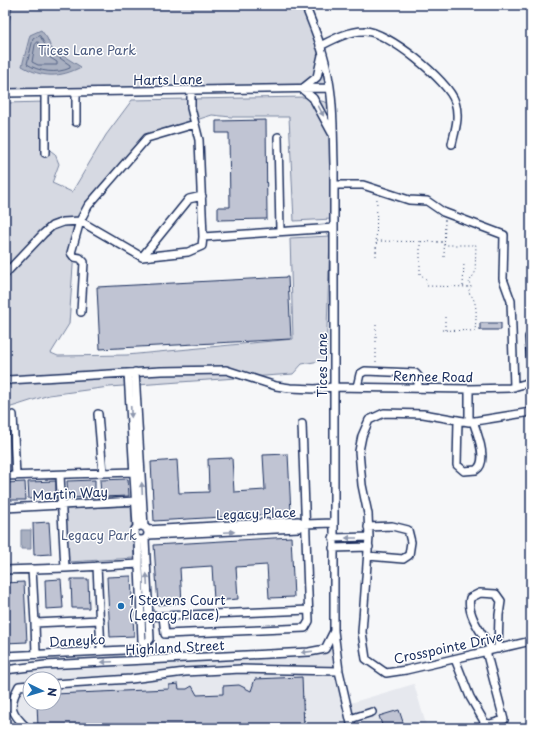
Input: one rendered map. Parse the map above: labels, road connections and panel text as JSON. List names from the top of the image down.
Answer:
{
  "streets": {
    "street": [
      "Harts Lane",
      "Tices Lane",
      "Rennee Road",
      "Martin Way",
      "Legacy Place",
      "Daneyko",
      "Highland Street",
      "Crosspointe Drive"
    ]
  },
  "crossings": [
    ["Harts Lane", "Tices Lane"],
    ["Tices Lane", "Rennee Road"],
    ["Tices Lane", "Legacy Place"],
    ["Tices Lane", "Highland Street"]
  ],
  "parks": ["Tices Lane Park", "Legacy Park"],
  "places": ["1 Stevens Court (Legacy Place)"],
  "north": "right"
}
